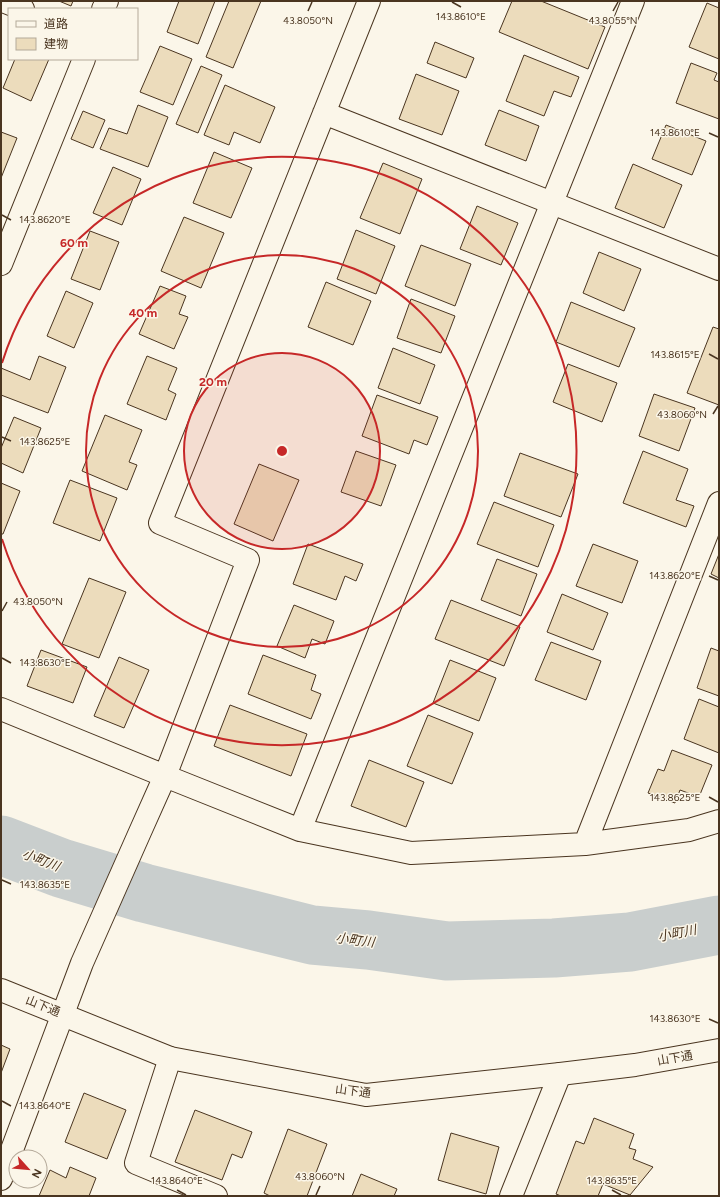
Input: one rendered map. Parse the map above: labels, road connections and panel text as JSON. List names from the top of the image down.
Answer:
{
  "streets": {
    "street": ["山下通"]
  },
  "water": ["小町川"],
  "legend": ["道路", "建物"],
  "north": "bottom right",
  "coordinates": [
    "143.8610°E",
    "43.8050°N",
    "43.8055°N",
    "143.8620°E",
    "143.8615°E",
    "43.8060°N",
    "143.8625°E",
    "143.8630°E",
    "143.8635°E",
    "143.8640°E"
  ],
  "rings": ["60 m", "40 m", "20 m"]
}
